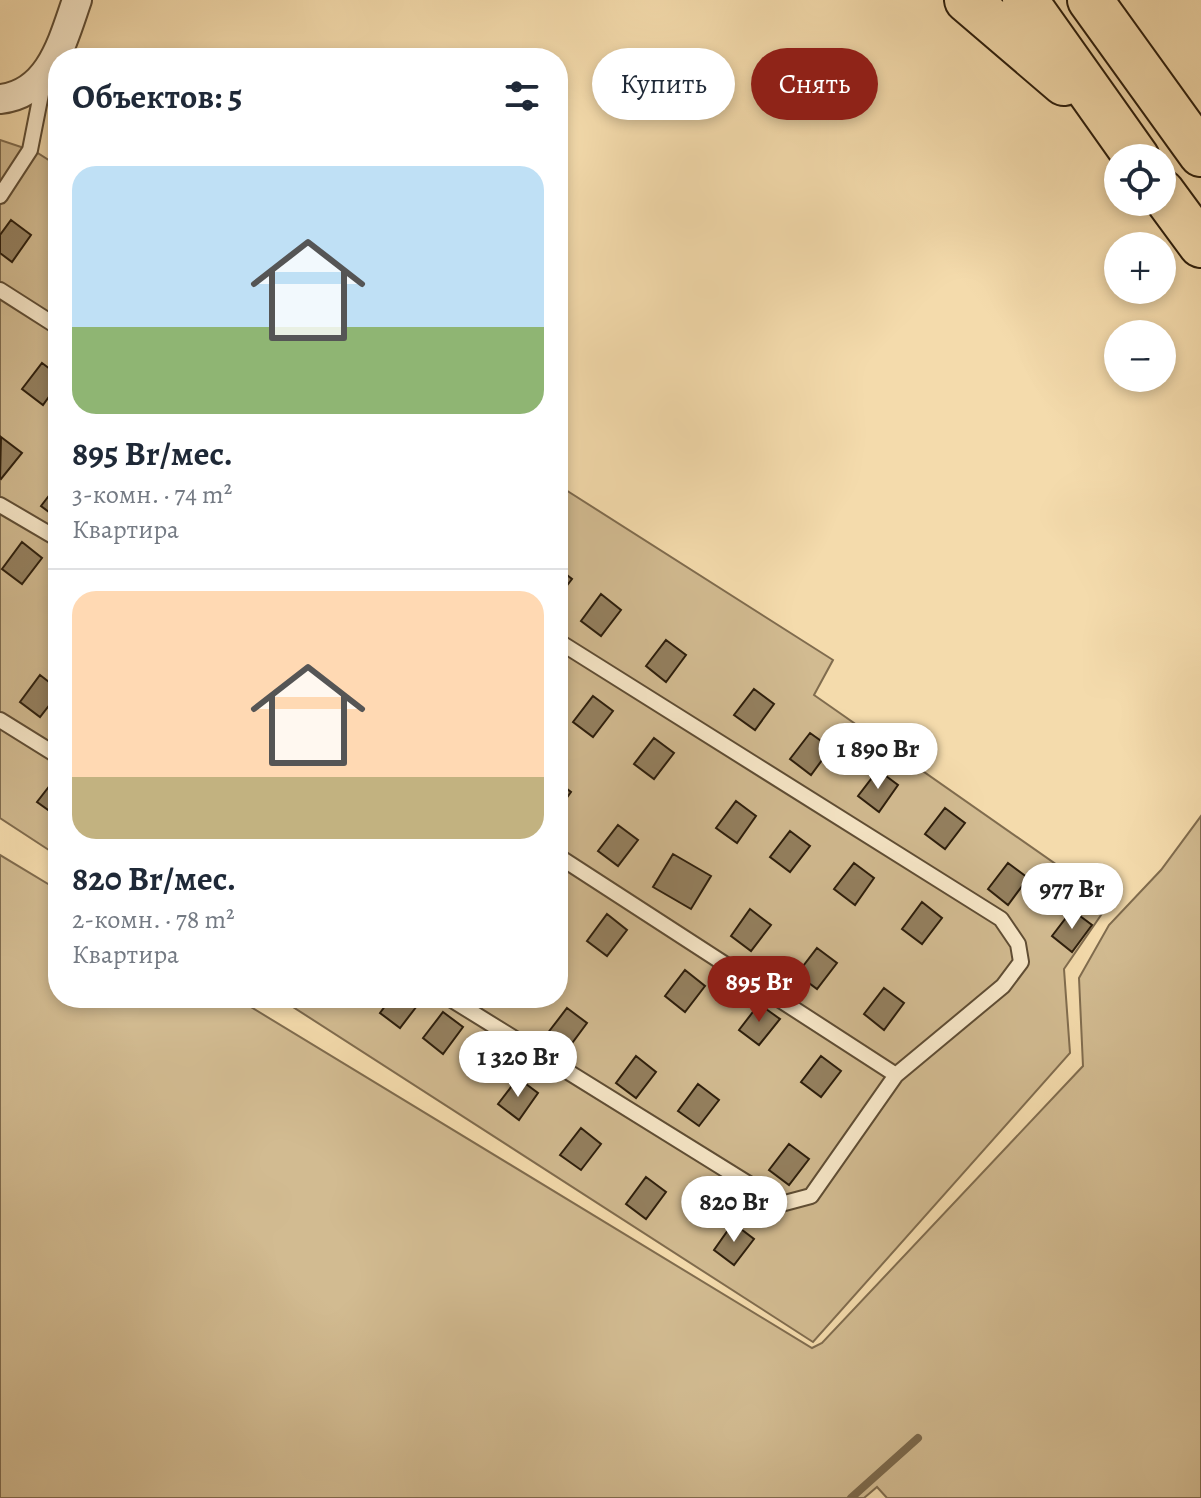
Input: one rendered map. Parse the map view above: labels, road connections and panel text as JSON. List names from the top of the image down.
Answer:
{
  "page": {
    "chip": ["Купить", "Снять"],
    "heading": "Объектов: 5",
    "map_buttons": ["+", "−"],
    "list": [
      {
        "name": "895 Br/мес.",
        "note": "3-комн. · 74 m² · Квартира"
      },
      {
        "name": "820 Br/мес.",
        "note": "2-комн. · 78 m² · Квартира"
      }
    ],
    "price": [
      "1 890 Br",
      "977 Br",
      "895 Br",
      "1 320 Br",
      "820 Br"
    ]
  }
}
